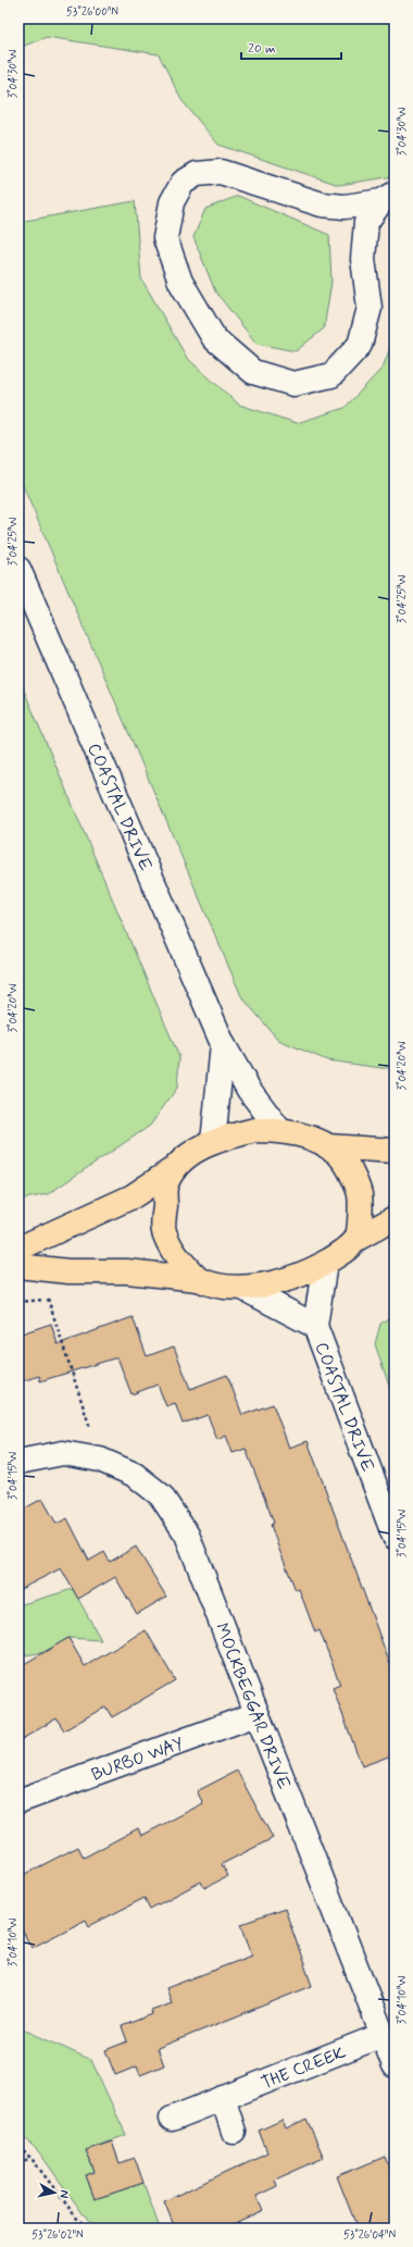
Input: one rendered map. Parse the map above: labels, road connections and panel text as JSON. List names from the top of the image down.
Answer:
{
  "streets": {
    "street": [
      "COASTAL DRIVE",
      "MOCKBEGGAR DRIVE",
      "BURBO WAY",
      "THE CREEK"
    ]
  },
  "crossings": [
    ["MOCKBEGGAR DRIVE", "BURBO WAY"],
    ["MOCKBEGGAR DRIVE", "THE CREEK"]
  ],
  "scale_bar": "20 m",
  "north": "right",
  "coordinates": [
    "53°26'00\"N",
    "3°04'30\"W",
    "3°04'25\"W",
    "3°04'20\"W",
    "3°04'15\"W",
    "3°04'10\"W",
    "53°26'02\"N",
    "53°26'04\"N"
  ]
}
